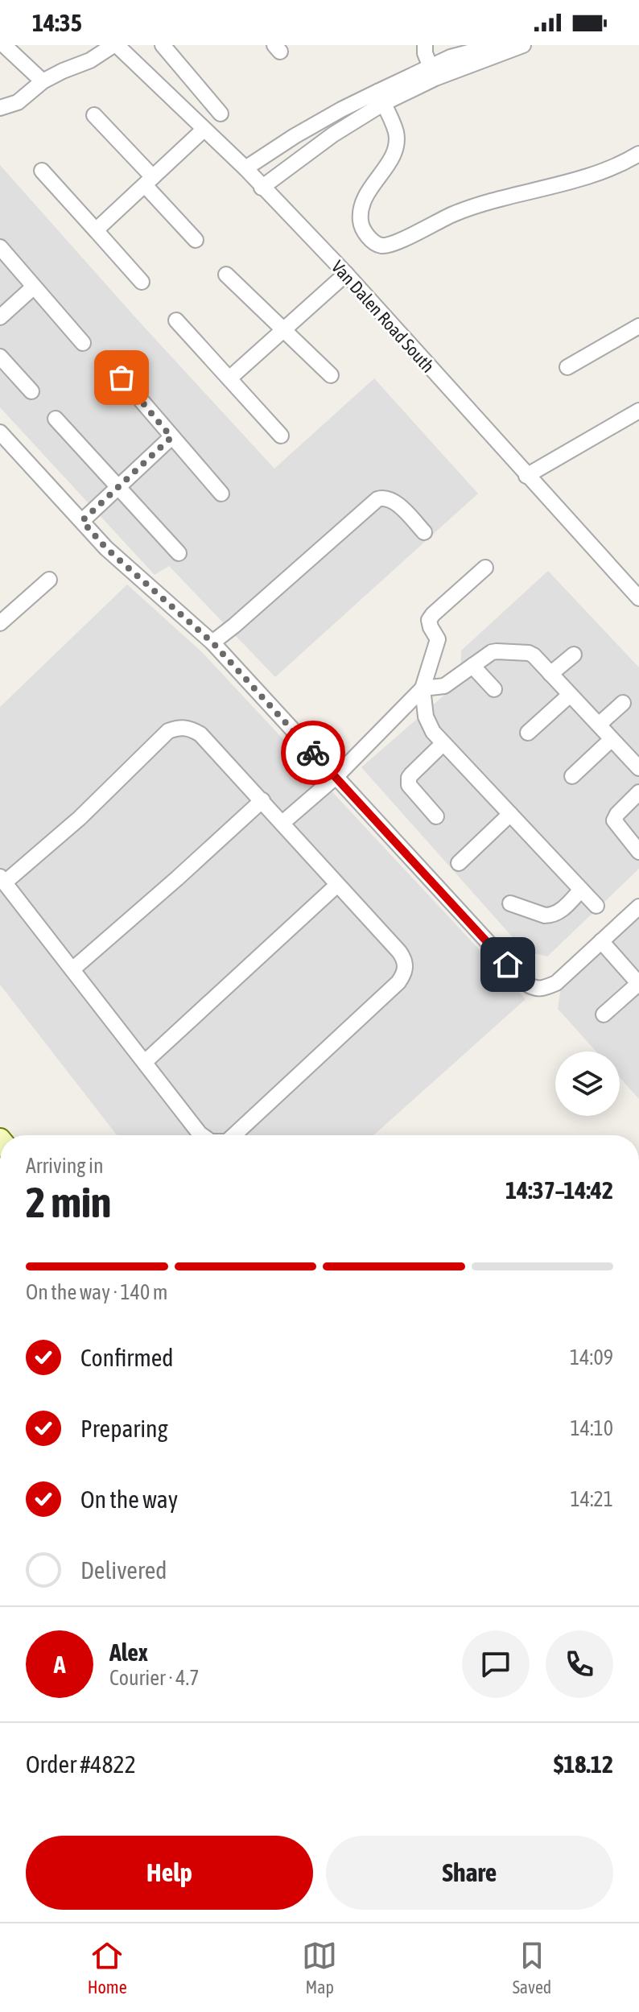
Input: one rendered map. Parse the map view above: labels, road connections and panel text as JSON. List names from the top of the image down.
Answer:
{
  "streets": {
    "street": ["Van Dalen Road South"]
  },
  "page": {
    "status": "14:35",
    "heading": ["2 min", "Arriving in", "14:37–14:42"],
    "panel": [
      "Alex",
      "Courier · 4.7",
      "Order #4822",
      "$18.12"
    ],
    "bar": "On the way · 140 m",
    "list": [
      ["Confirmed", "14:09"],
      ["Preparing", "14:10"],
      ["On the way", "14:21"],
      "Delivered"
    ],
    "round": "A",
    "buttons": ["Help", "Share"],
    "tabs": ["Home", "Map", "Saved"]
  }
}
